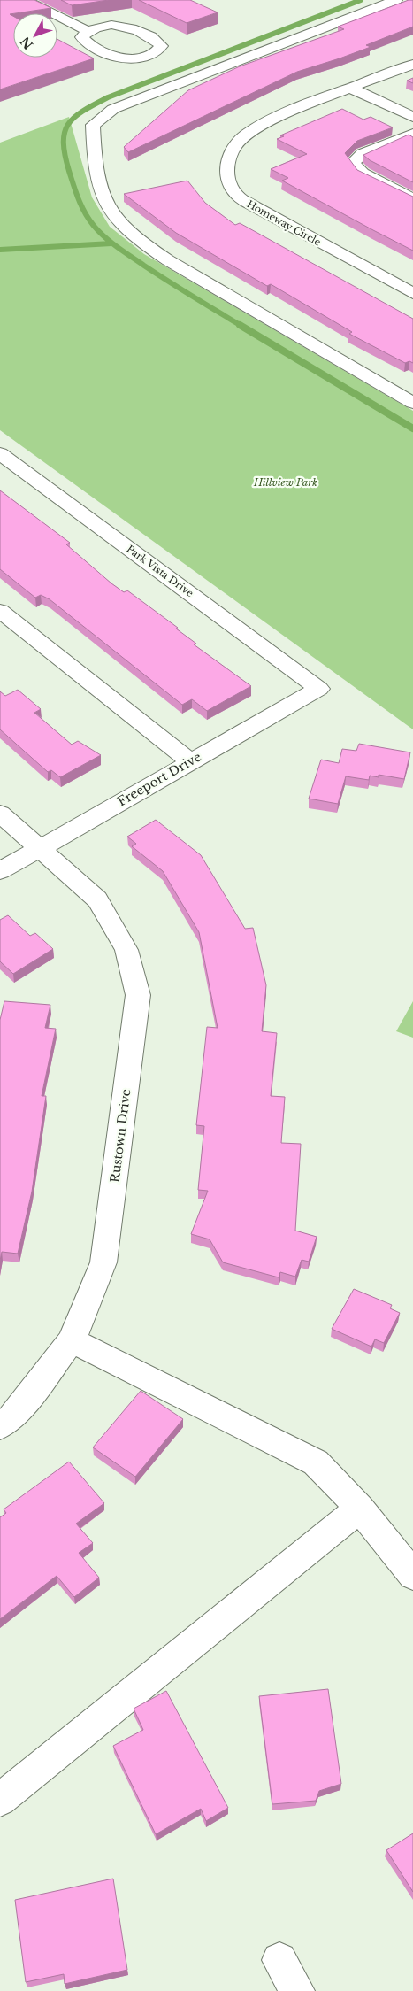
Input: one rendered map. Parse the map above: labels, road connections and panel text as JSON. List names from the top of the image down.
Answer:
{
  "streets": {
    "street": [
      "Homeway Circle",
      "Park Vista Drive",
      "Freeport Drive",
      "Rustown Drive"
    ]
  },
  "crossings": [
    ["Park Vista Drive", "Freeport Drive"],
    ["Freeport Drive", "Rustown Drive"]
  ],
  "parks": ["Hillview Park"],
  "north": "bottom left"
}
